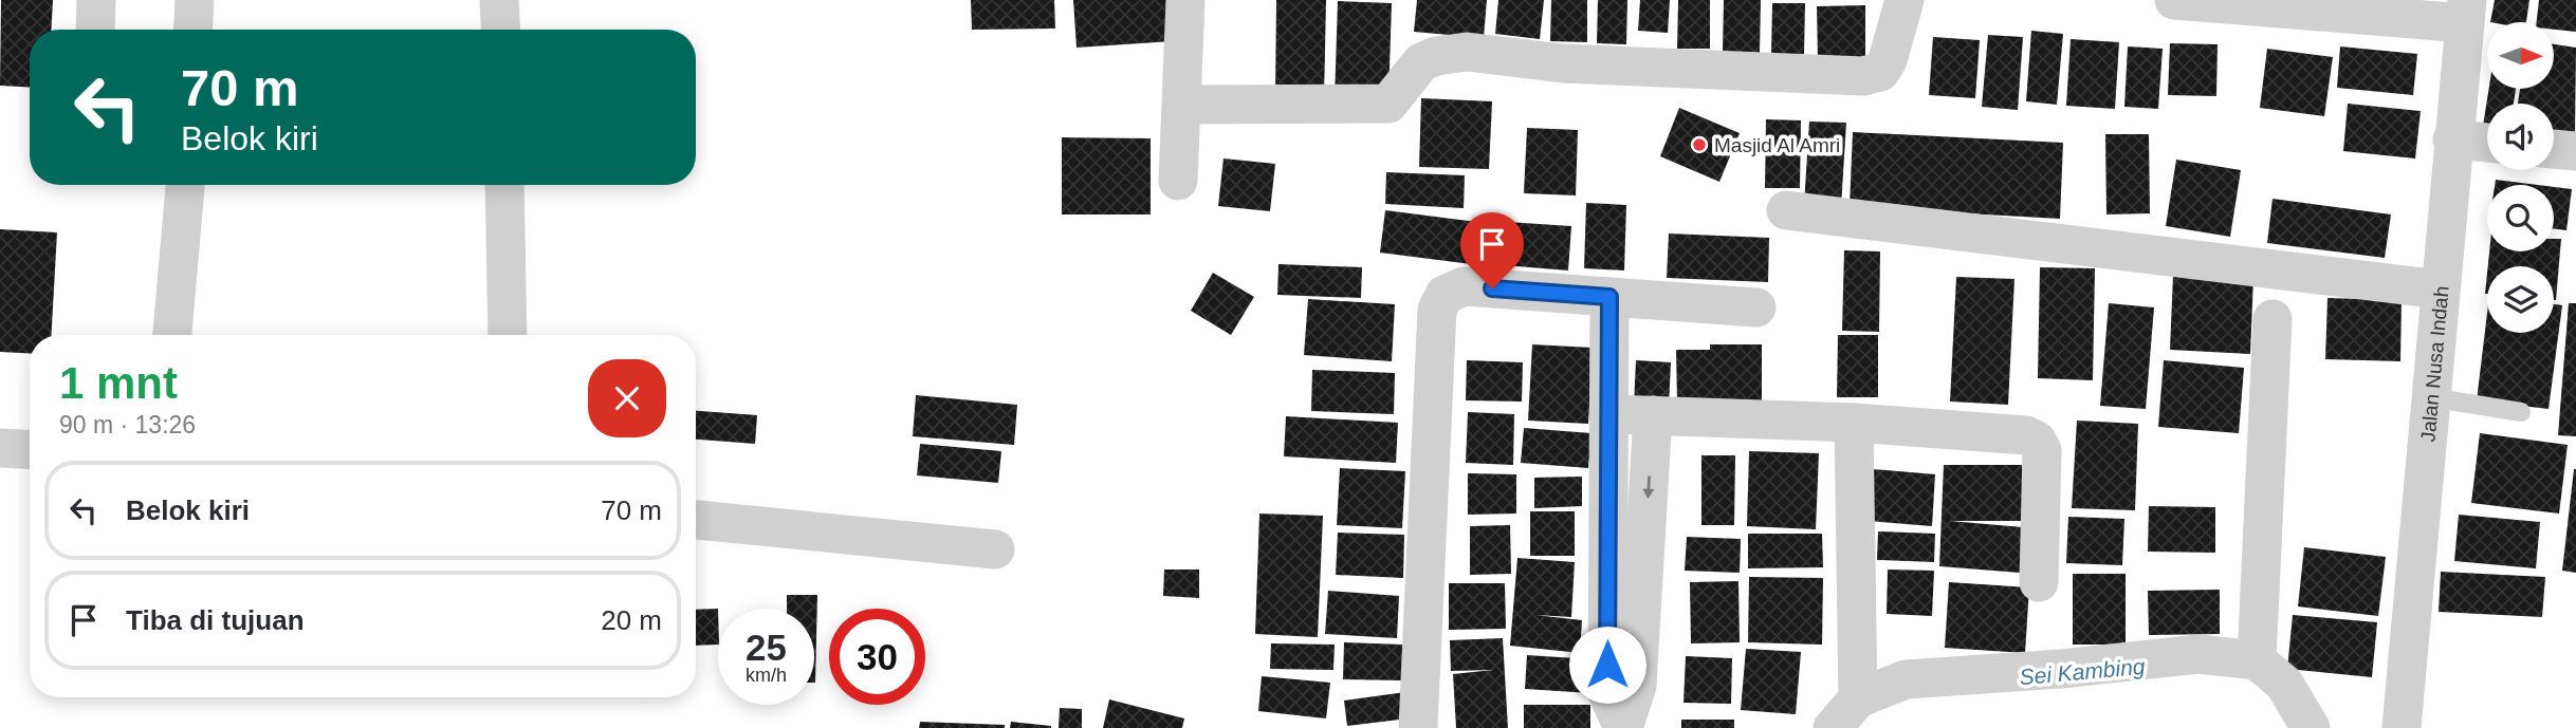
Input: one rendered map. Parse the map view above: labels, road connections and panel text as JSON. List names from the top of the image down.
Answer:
{
  "streets": {
    "street": ["Jalan Nusa Indah"]
  },
  "water": ["Sei Kambing"],
  "places": ["Masjid Al Amri"],
  "north": "right",
  "page": {
    "turn": ["70 m", "Belok kiri"],
    "heading": ["1 mnt", "90 m · 13:26"],
    "list": [
      {
        "name": "Belok kiri",
        "value": "70 m"
      },
      {
        "name": "Tiba di tujuan",
        "value": "20 m"
      }
    ],
    "speed": "25 km/h",
    "limit": "30"
  }
}
